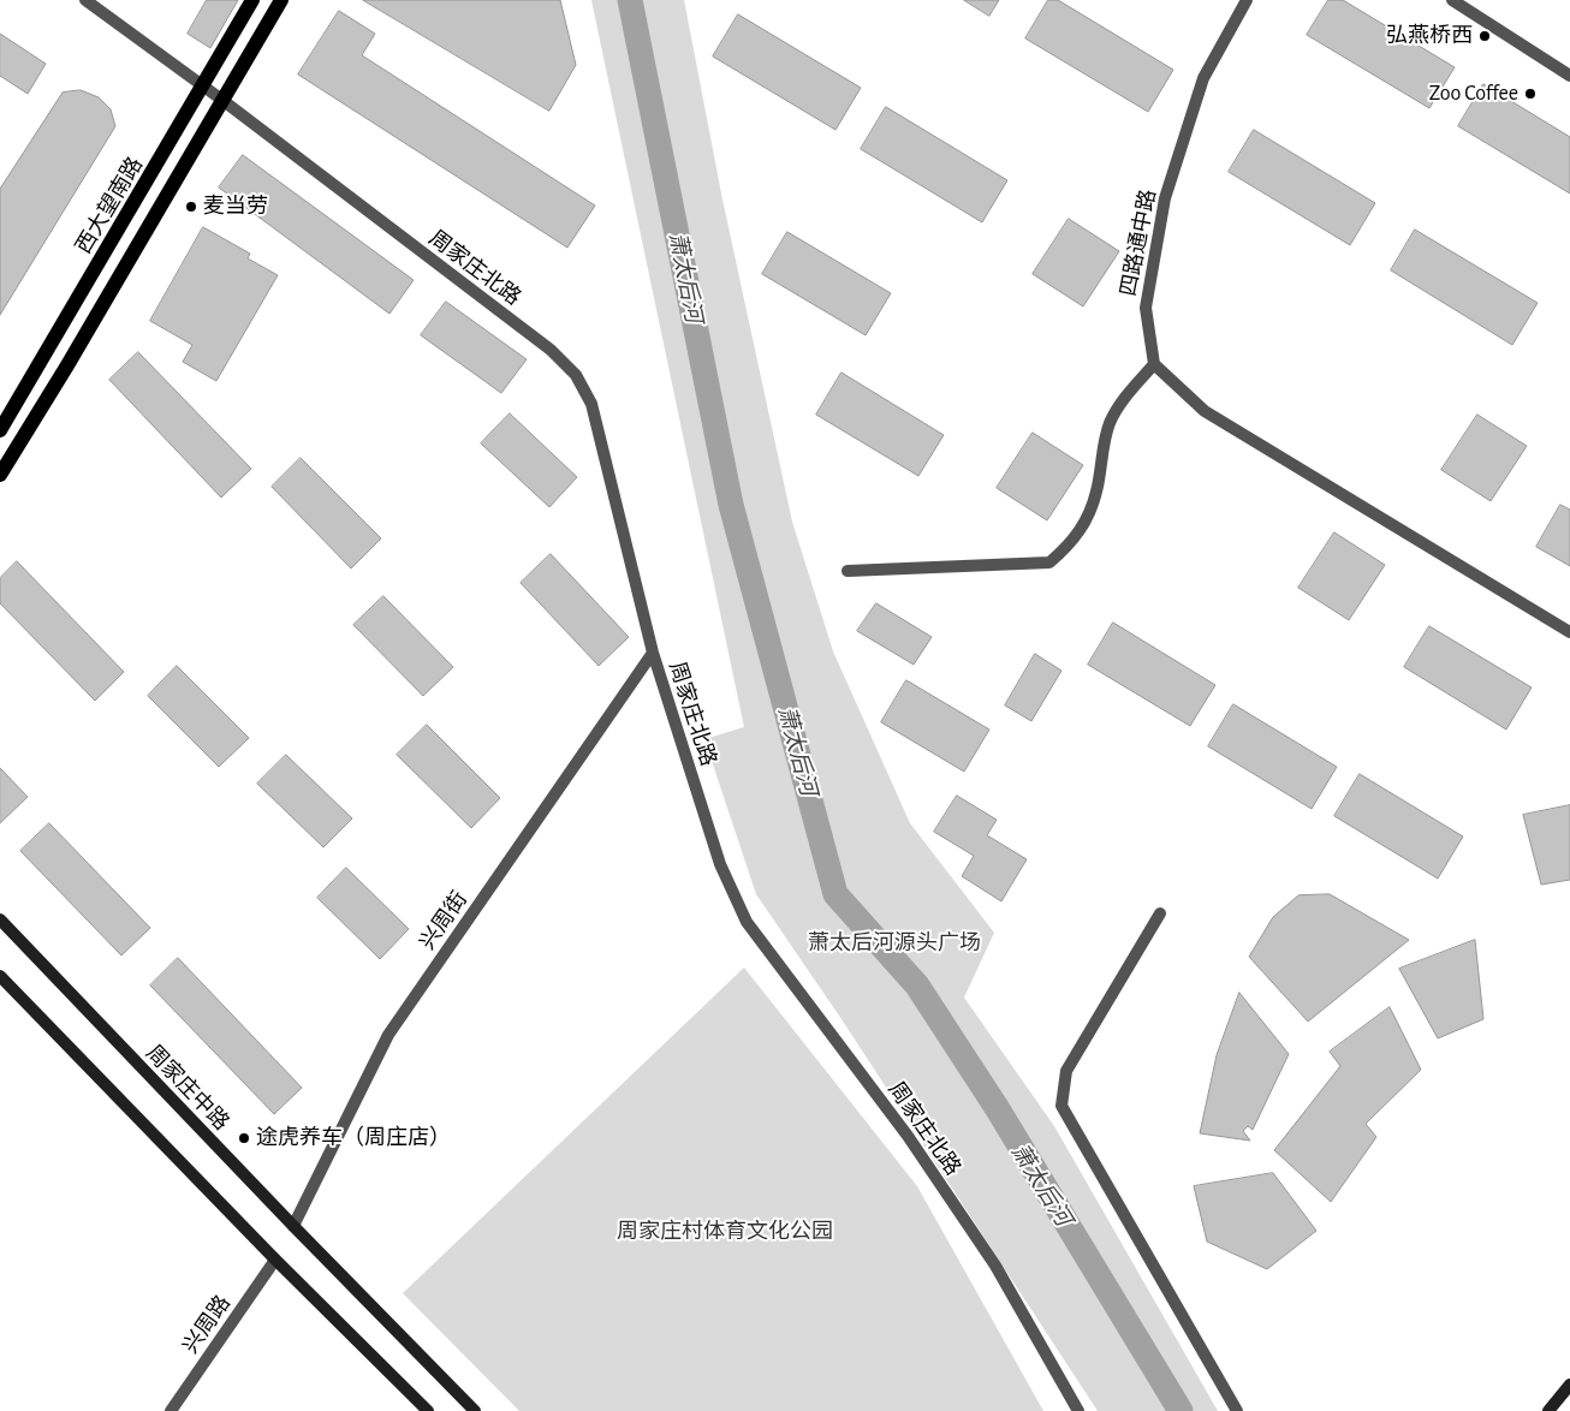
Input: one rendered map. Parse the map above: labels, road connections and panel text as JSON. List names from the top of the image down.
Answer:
{
  "streets": {
    "main road": ["西大望南路", "周家庄中路"],
    "street": [
      "四路通中路",
      "周家庄北路",
      "兴周街",
      "兴周路"
    ]
  },
  "crossings": [
    ["西大望南路", "周家庄北路"],
    ["周家庄北路", "兴周街"],
    ["兴周街", "周家庄中路"]
  ],
  "water": ["萧太后河"],
  "parks": ["萧太后河源头广场", "周家庄村体育文化公园"],
  "places": [
    "弘燕桥西",
    "Zoo Coffee",
    "麦当劳",
    "途虎养车（周庄店）"
  ]
}
